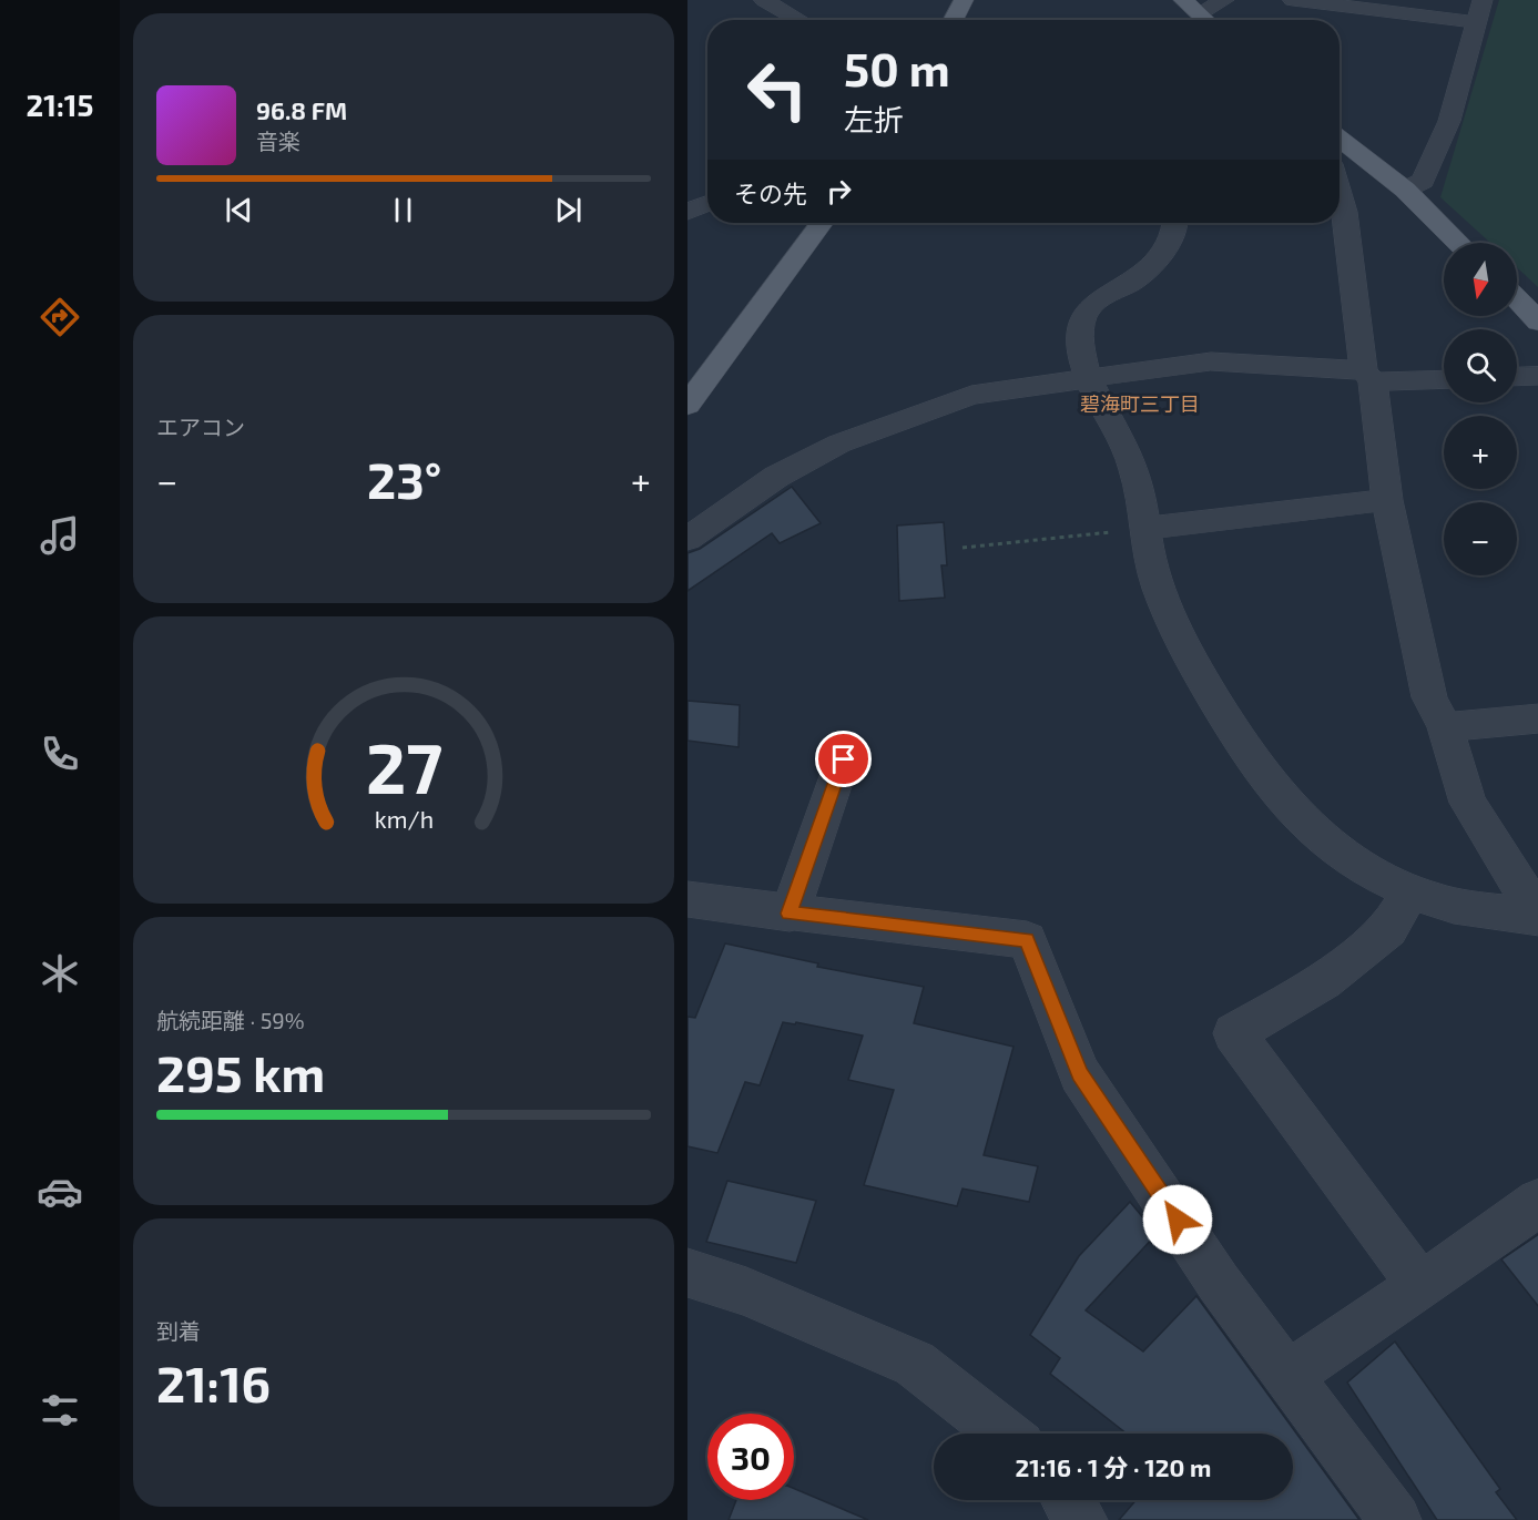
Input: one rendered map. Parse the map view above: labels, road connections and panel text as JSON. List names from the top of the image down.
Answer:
{
  "districts": ["碧海町三丁目"],
  "north": "bottom",
  "page": {
    "tabs": "21:15",
    "turn": ["50 m", "左折"],
    "song": ["96.8 FM", "音楽"],
    "then": "その先",
    "map_buttons": ["+", "−"],
    "tile": [
      "エアコン",
      ["航続距離 · 59%", "295 km"],
      ["到着", "21:16"]
    ],
    "heat": ["−", "23°", "+"],
    "limit": "30",
    "trip": "21:16 · 1 分 · 120 m",
    "gauge": ["27", "km/h"]
  }
}
